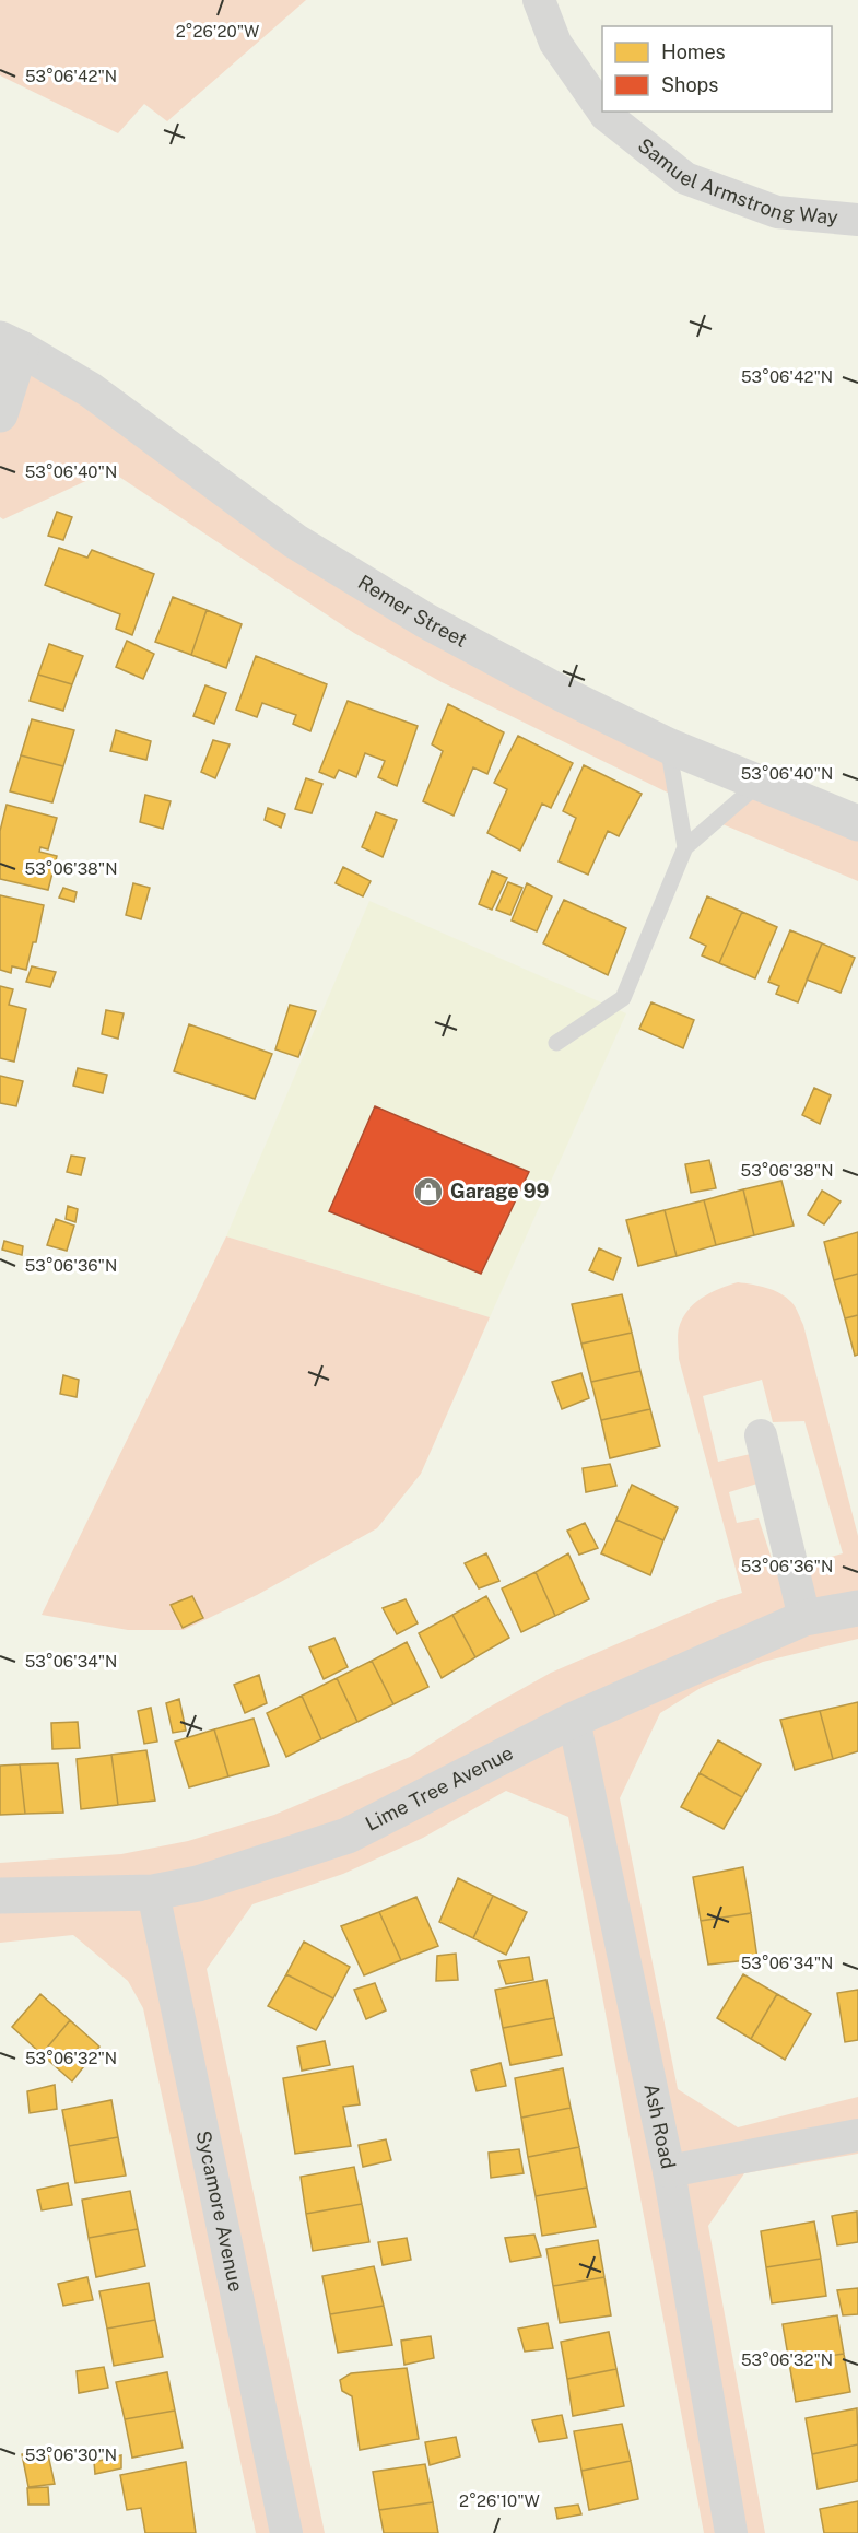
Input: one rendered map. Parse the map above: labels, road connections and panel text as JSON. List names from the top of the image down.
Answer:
{
  "streets": {
    "street": [
      "Samuel Armstrong Way",
      "Remer Street",
      "Lime Tree Avenue",
      "Ash Road",
      "Sycamore Avenue"
    ]
  },
  "crossings": [
    ["Lime Tree Avenue", "Ash Road"],
    ["Lime Tree Avenue", "Sycamore Avenue"]
  ],
  "places": {
    "shop": ["Garage 99"]
  },
  "legend": ["Homes", "Shops"],
  "coordinates": [
    "2°26'20\"W",
    "53°06'42\"N",
    "53°06'40\"N",
    "53°06'38\"N",
    "53°06'36\"N",
    "53°06'34\"N",
    "53°06'32\"N",
    "53°06'30\"N",
    "2°26'10\"W"
  ]
}
